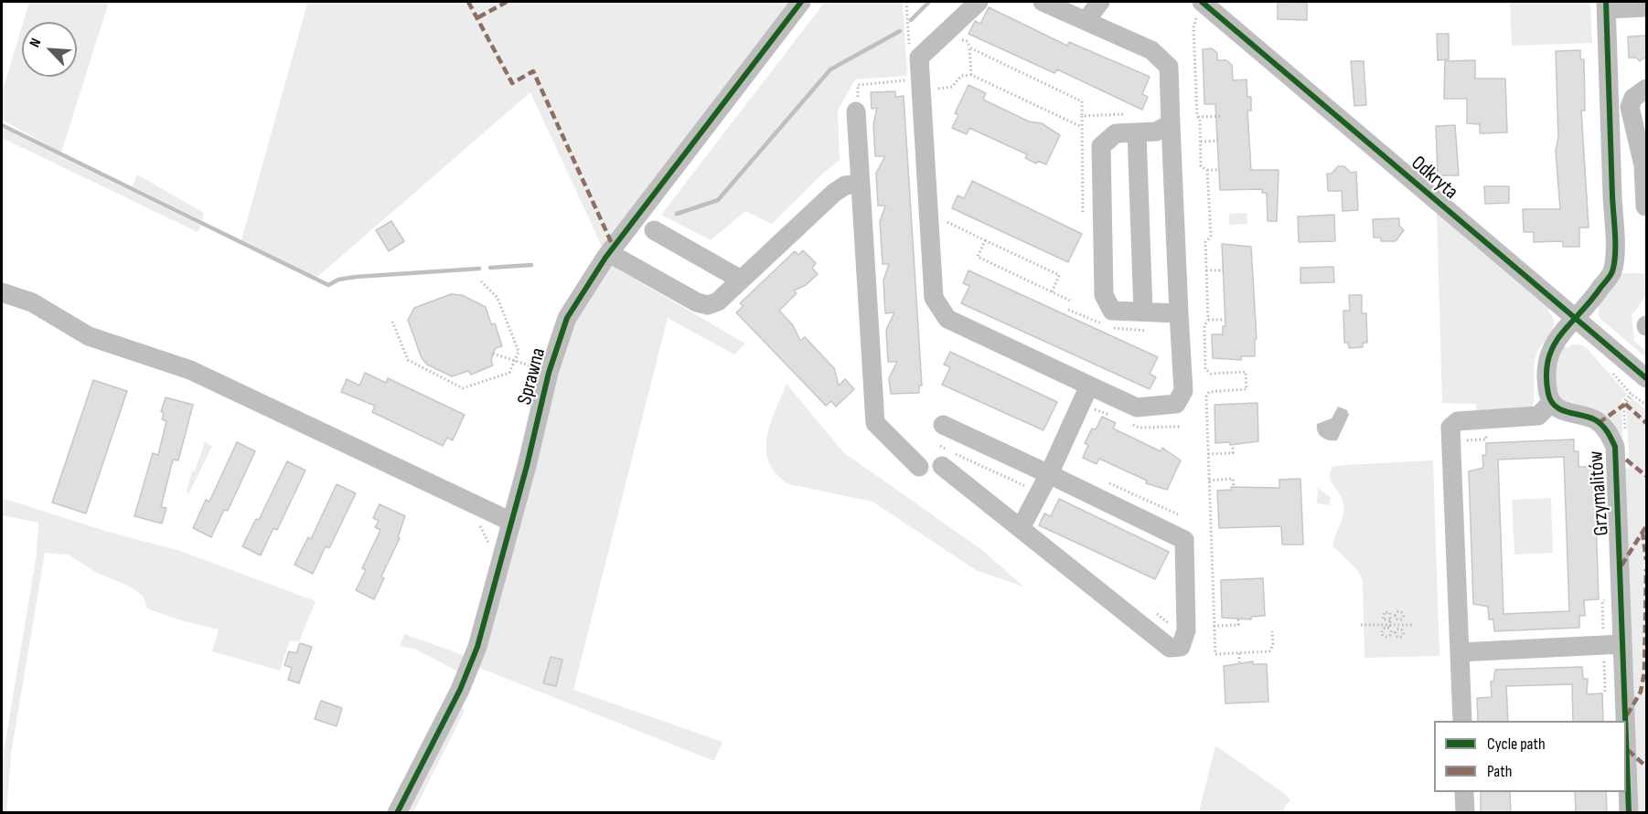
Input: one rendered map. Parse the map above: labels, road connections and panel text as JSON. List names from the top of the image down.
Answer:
{
  "streets": {
    "street": ["Odkryta", "Sprawna", "Grzymalitów"]
  },
  "legend": ["Cycle path", "Path"],
  "north": "top left"
}
